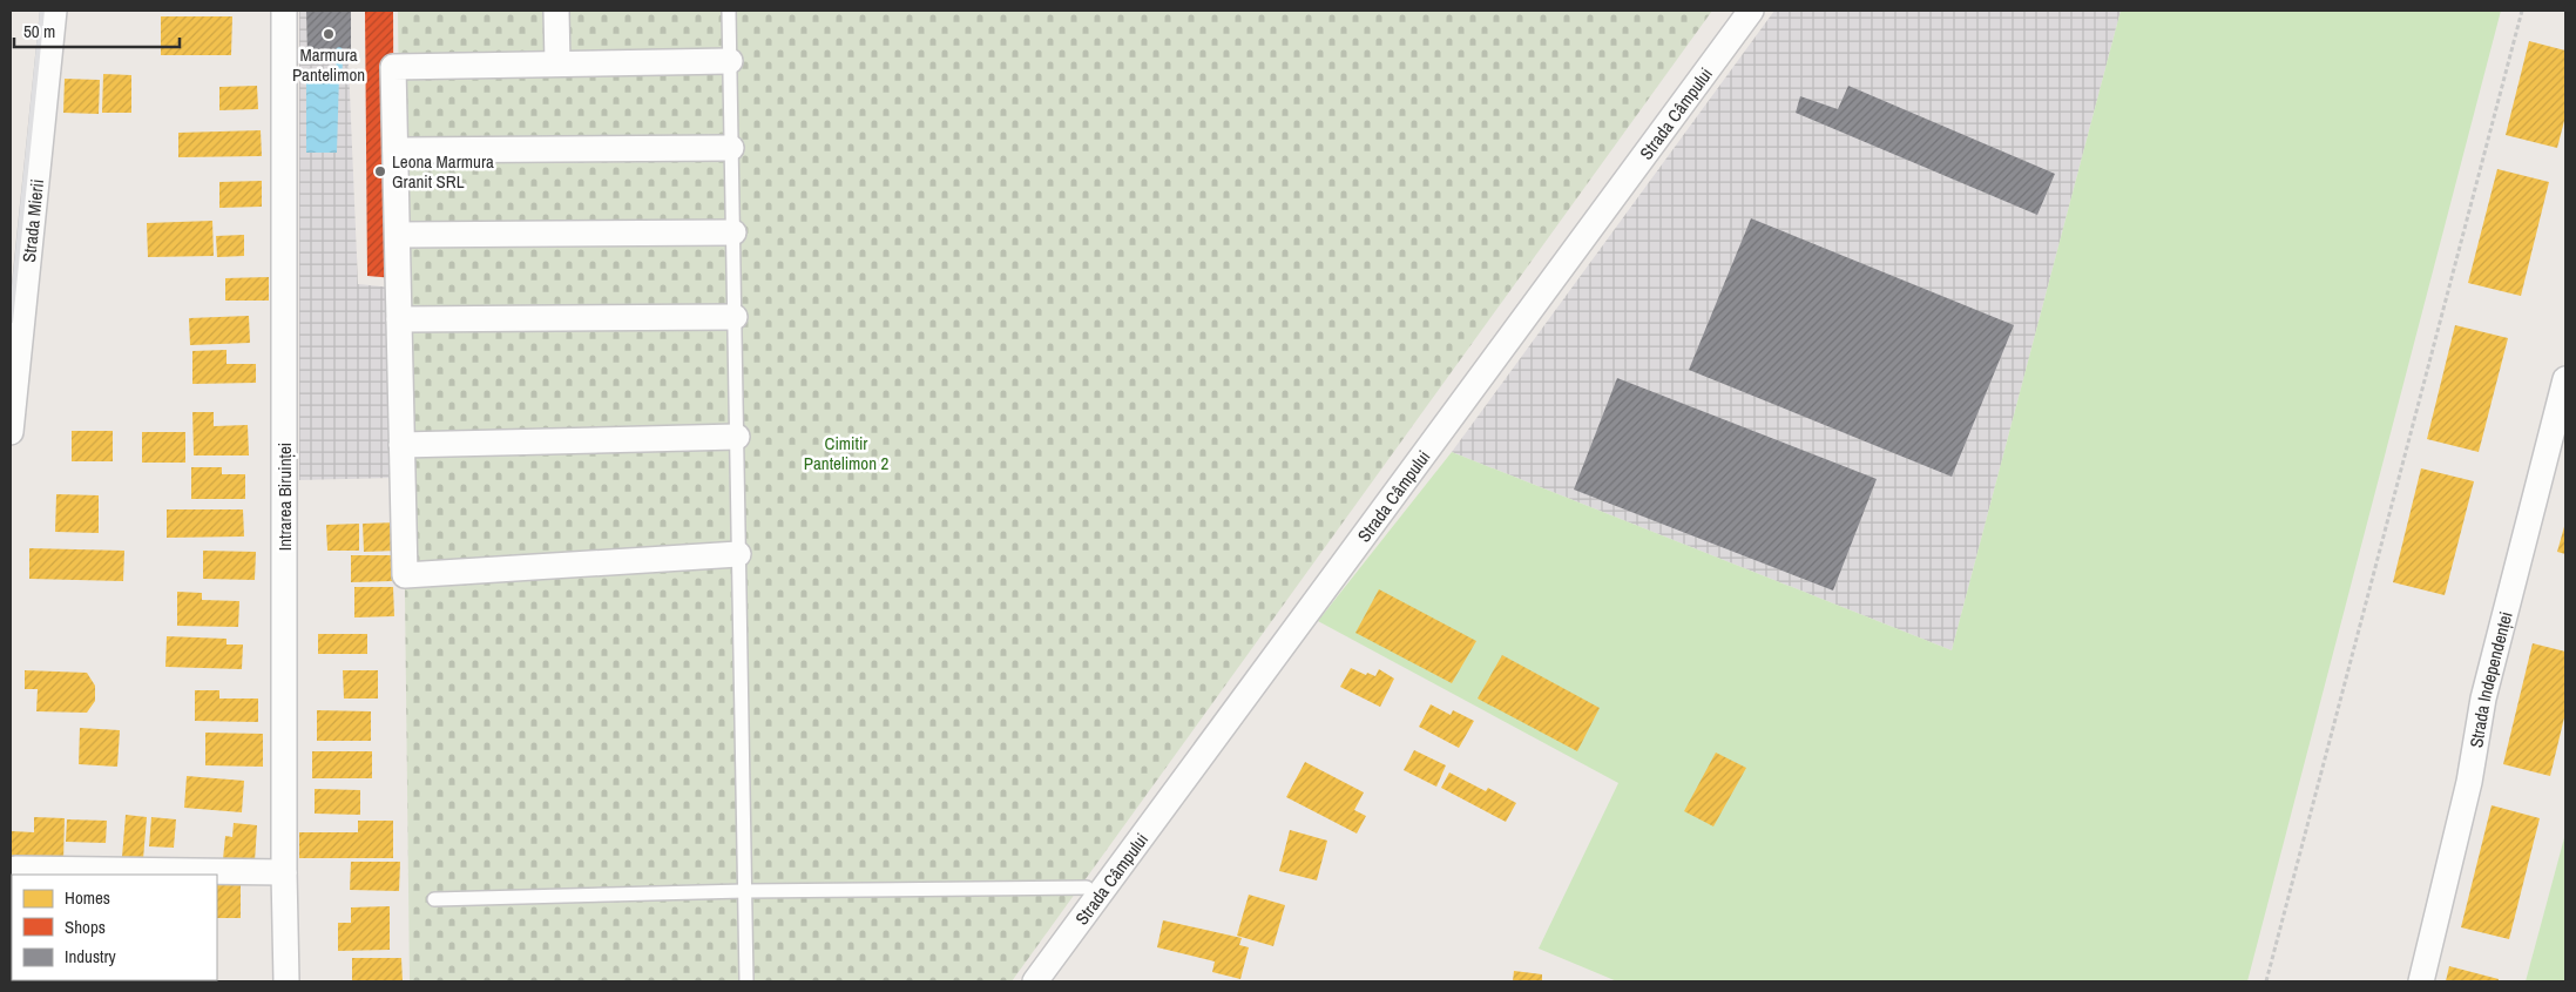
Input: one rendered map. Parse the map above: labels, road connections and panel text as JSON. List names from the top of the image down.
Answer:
{
  "streets": {
    "street": [
      "Strada Câmpului",
      "Strada Mierii",
      "Intrarea Biruinței",
      "Strada Independenței"
    ]
  },
  "parks": ["Cimitir Pantelimon 2"],
  "places": ["Marmura Pantelimon", "Leona Marmura Granit SRL"],
  "legend": ["Homes", "Shops", "Industry"],
  "scale_bar": "50 m"
}
